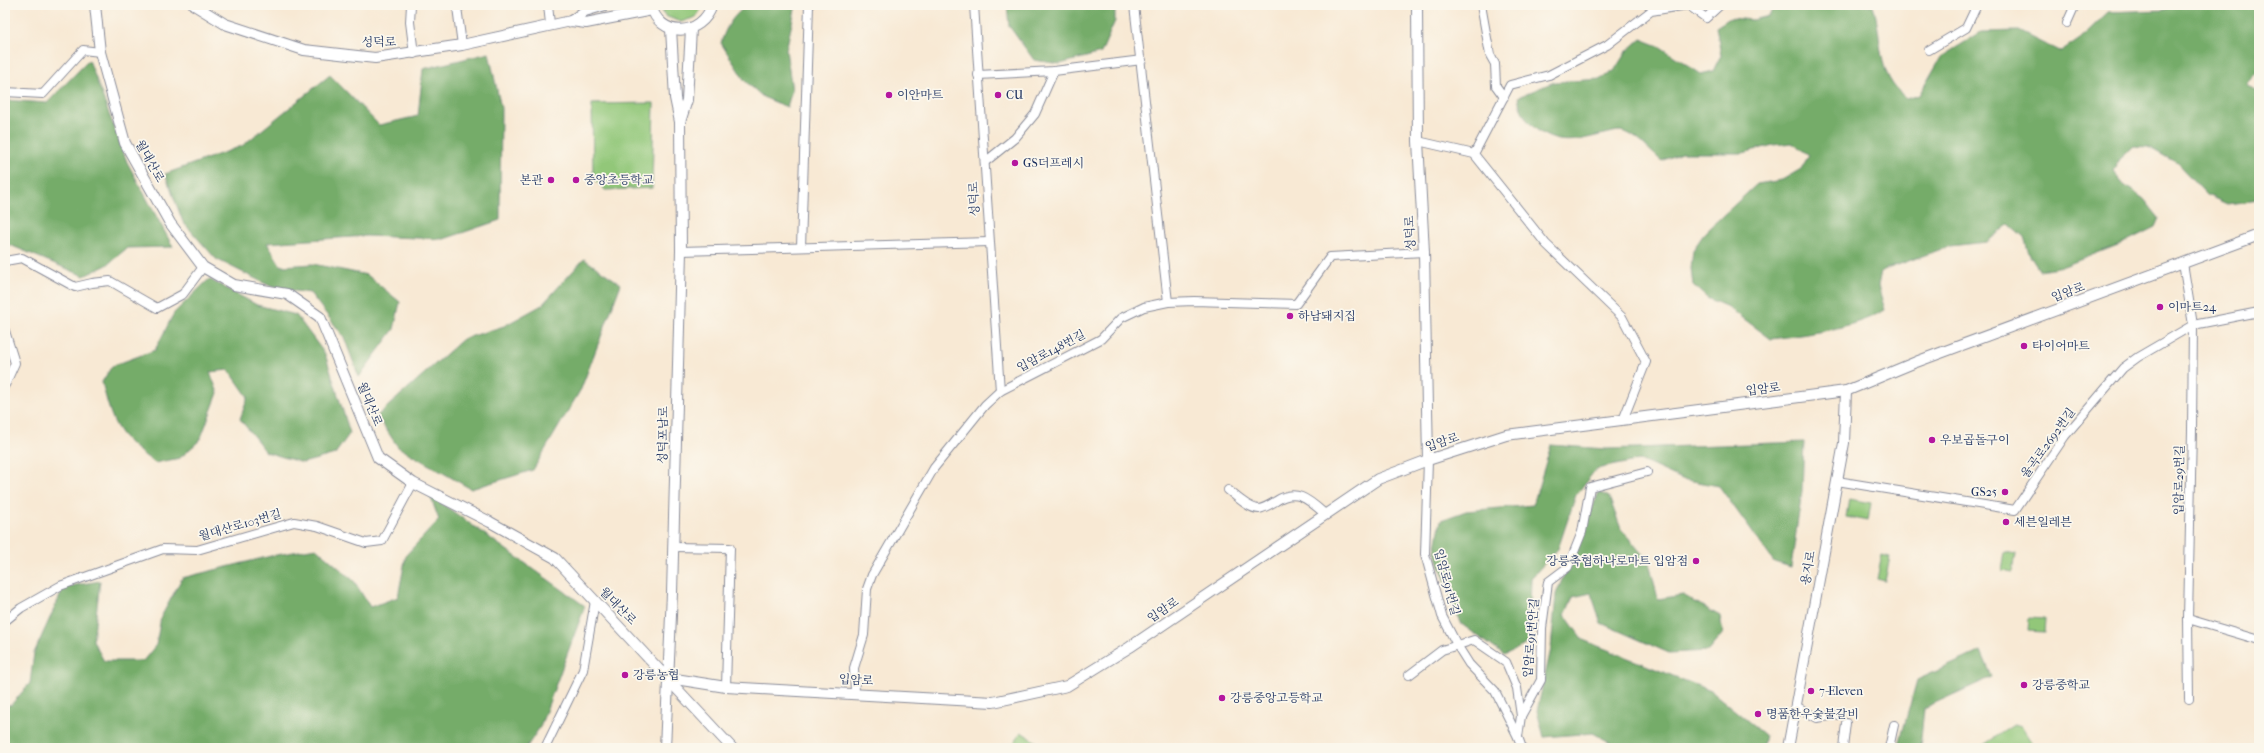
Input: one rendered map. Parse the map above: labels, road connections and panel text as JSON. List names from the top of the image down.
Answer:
{
  "streets": {
    "street": [
      "성덕로",
      "월대산로",
      "입암로",
      "입암로148번길",
      "성덕포남로",
      "율곡로2692번길",
      "입암로29번길",
      "월대산로103번길",
      "용지로",
      "입암로91번길",
      "입암로91번안길"
    ]
  },
  "crossings": [
    ["성덕로", "입암로"],
    ["성덕로", "입암로148번길"],
    ["성덕로", "입암로91번길"],
    ["월대산로", "입암로"],
    ["월대산로", "성덕포남로"],
    ["월대산로", "월대산로103번길"],
    ["입암로", "입암로148번길"],
    ["입암로", "성덕포남로"],
    ["입암로", "입암로29번길"],
    ["입암로", "용지로"],
    ["입암로", "입암로91번길"],
    ["율곡로2692번길", "입암로29번길"],
    ["율곡로2692번길", "용지로"]
  ],
  "places": [
    "이안마트",
    "CU",
    "GS더프레시",
    "본관",
    "중앙초등학교",
    "이마트24",
    "하남돼지집",
    "타이어마트",
    "우보곱돌구이",
    "GS25",
    "세븐일레븐",
    "강릉축협하나로마트 입암점",
    "강릉농협",
    "강릉중학교",
    "7-Eleven",
    "강릉중앙고등학교",
    "명품한우숯불갈비"
  ]
}
